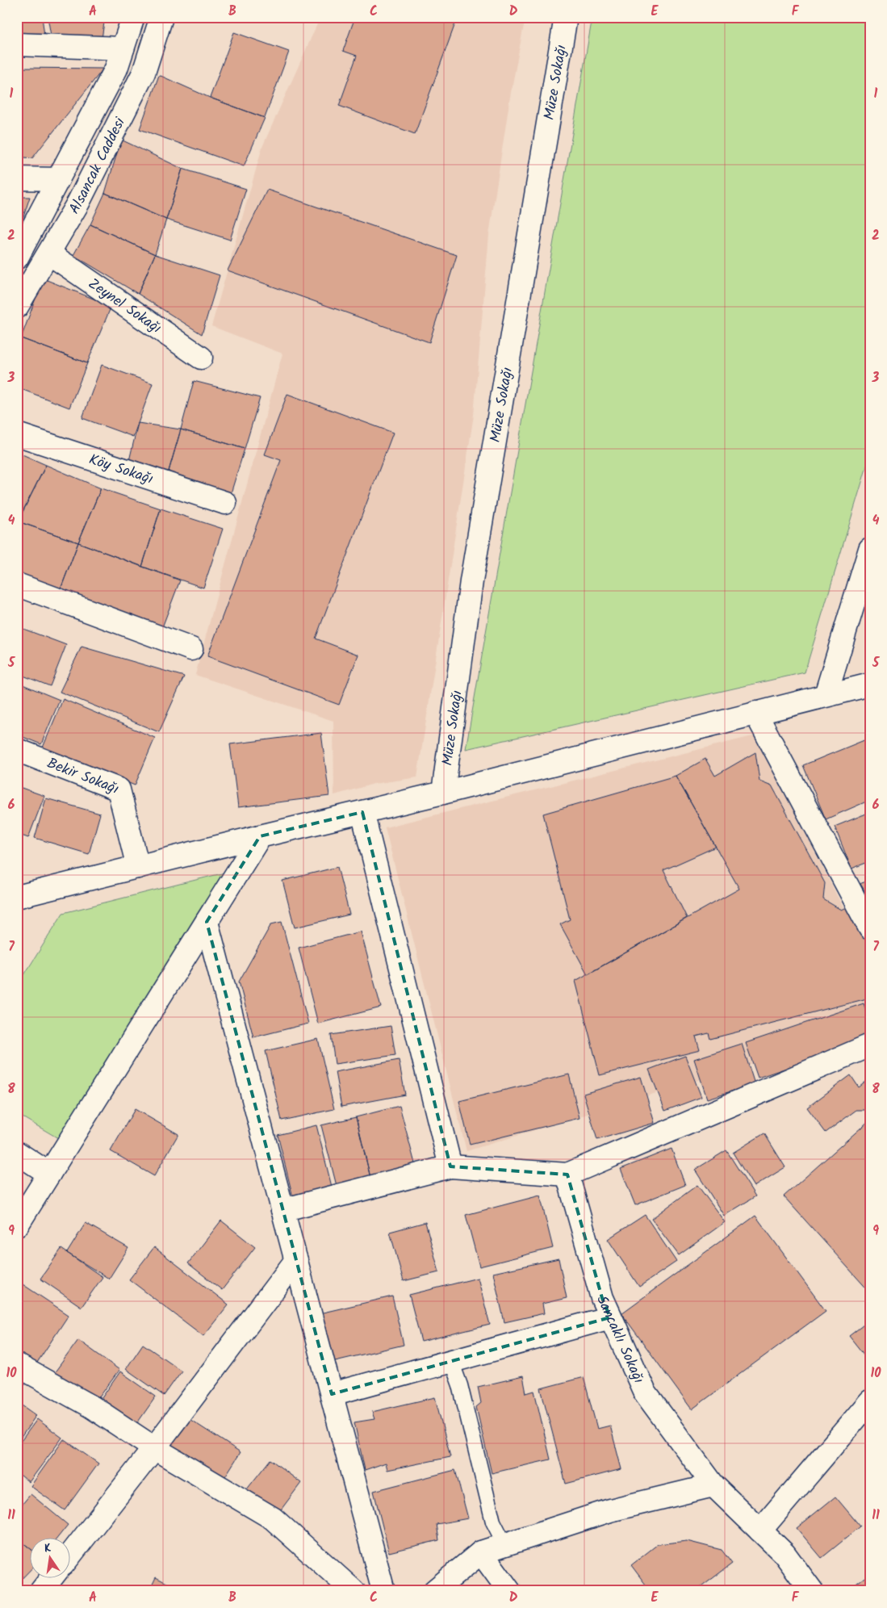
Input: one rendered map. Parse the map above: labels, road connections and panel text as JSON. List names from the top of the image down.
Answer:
{
  "streets": {
    "street": [
      "Müze Sokağı",
      "Alsancak Caddesi",
      "Zeynel Sokağı",
      "Köy Sokağı",
      "Bekir Sokağı",
      "Sancaklı Sokağı"
    ]
  },
  "crossings": [
    ["Alsancak Caddesi", "Zeynel Sokağı"]
  ],
  "north": "top",
  "grid": {
    "columns": [
      "A",
      "B",
      "C",
      "D",
      "E",
      "F"
    ],
    "rows": [
      "1",
      "2",
      "3",
      "4",
      "5",
      "6",
      "7",
      "8",
      "9",
      "10",
      "11"
    ]
  }
}
